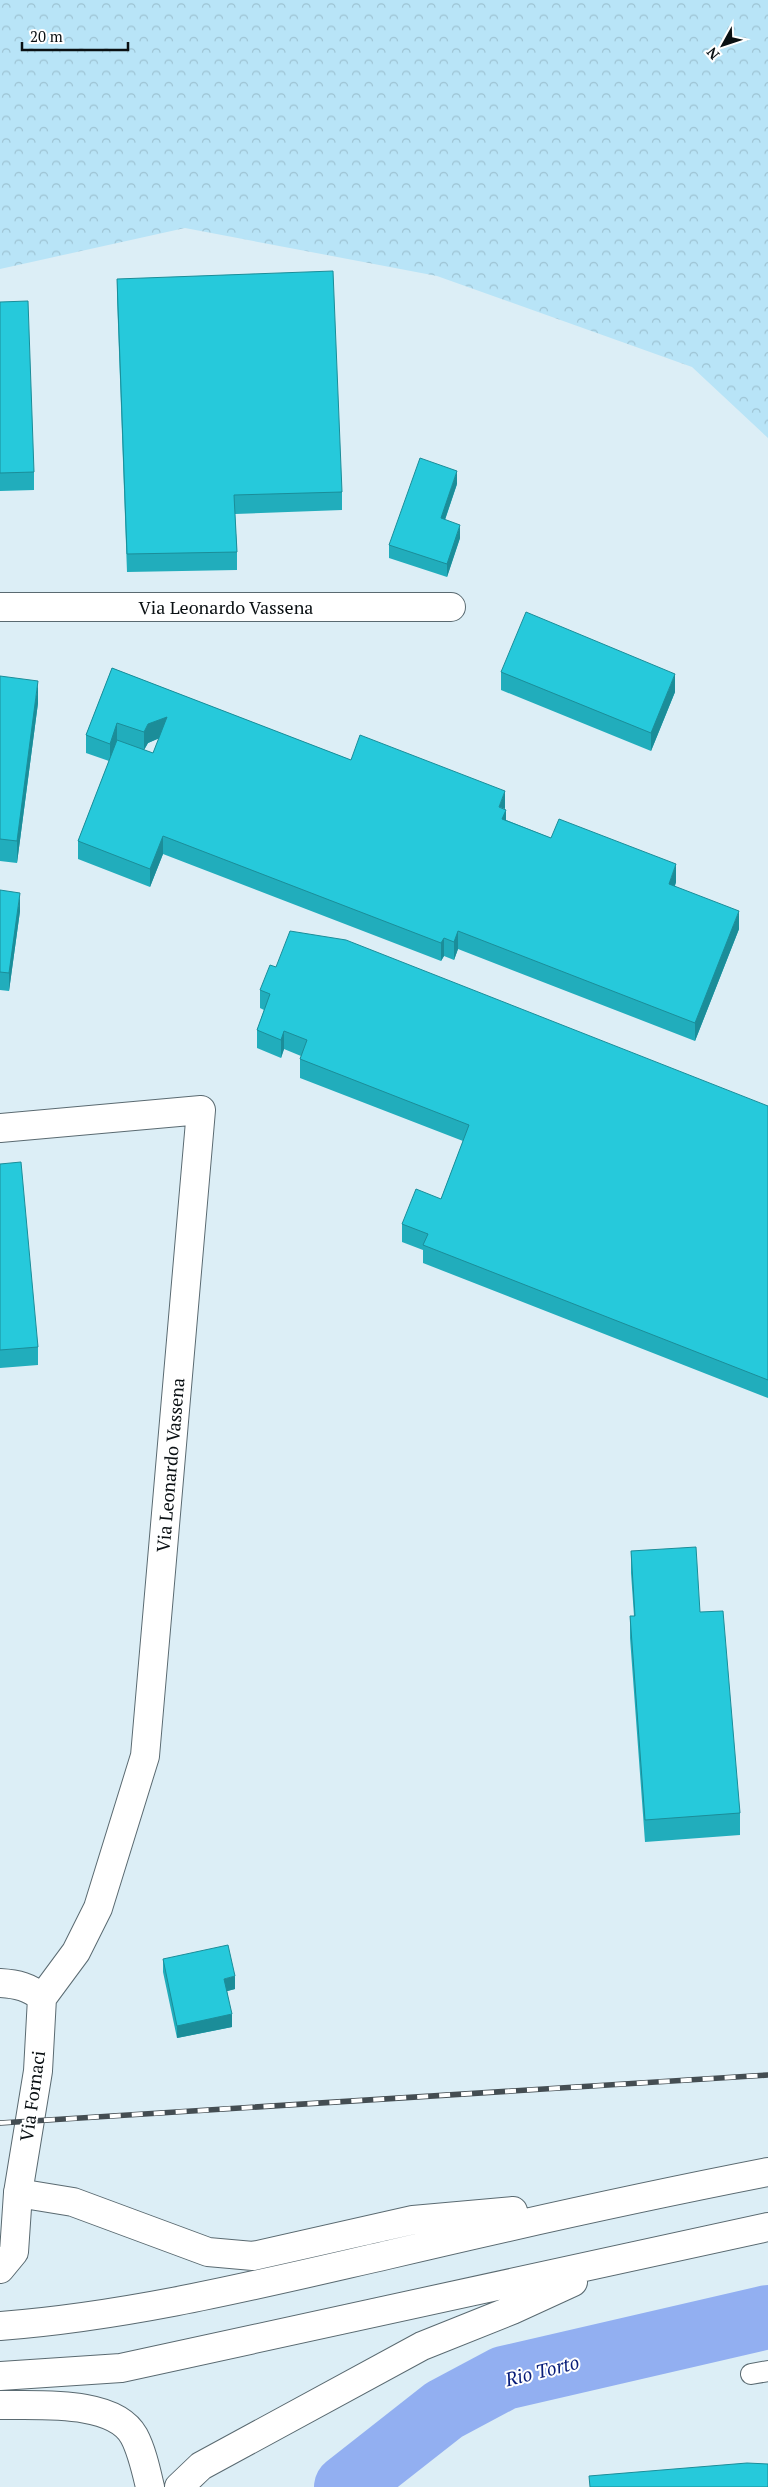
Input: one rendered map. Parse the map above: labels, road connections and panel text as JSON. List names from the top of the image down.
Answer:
{
  "streets": {
    "main road": ["Via Leonardo Vassena", "Via Fornaci"]
  },
  "crossings": [
    ["Via Leonardo Vassena", "Via Fornaci"]
  ],
  "water": ["Rio Torto"],
  "scale_bar": "20 m",
  "north": "bottom left"
}
